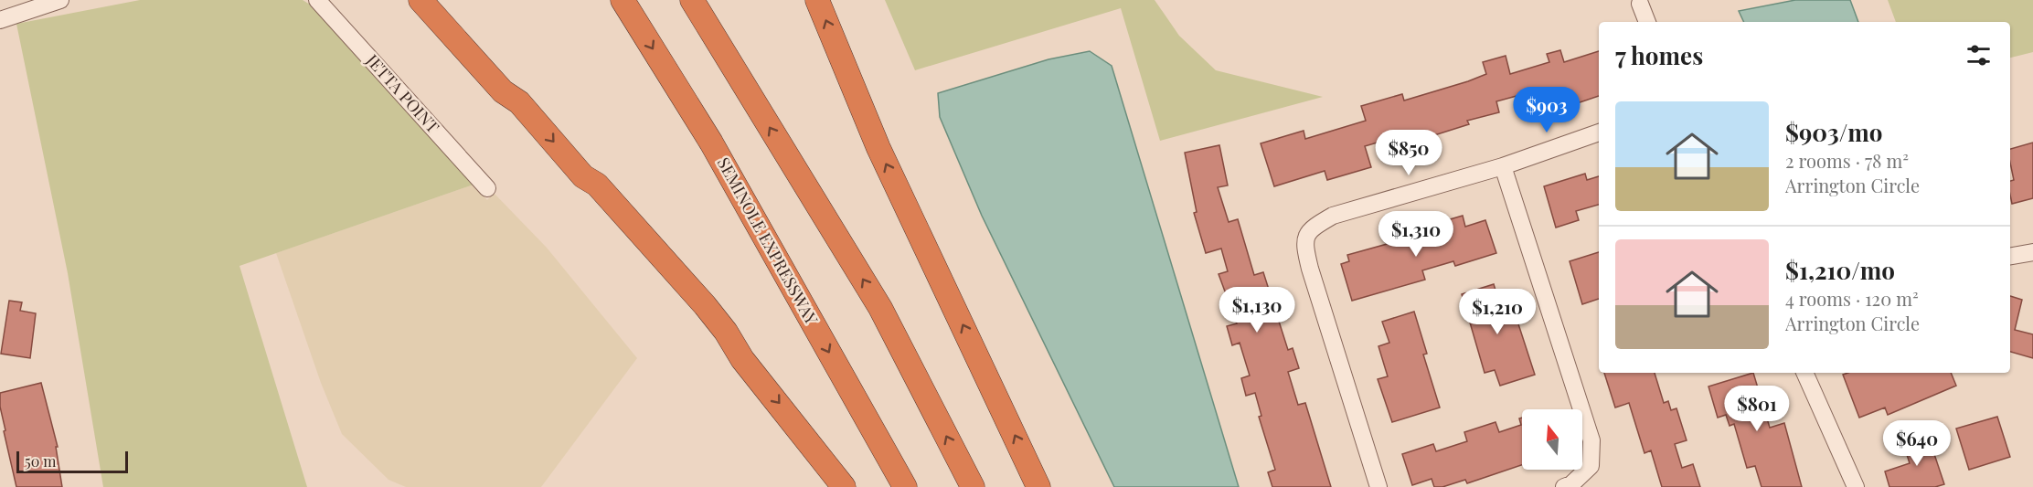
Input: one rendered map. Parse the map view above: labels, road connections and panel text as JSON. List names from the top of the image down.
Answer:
{
  "streets": {
    "highway": ["SEMINOLE EXPRESSWAY"],
    "street": ["JETTA POINT"]
  },
  "scale_bar": "50 m",
  "north": "top",
  "page": {
    "heading": "7 homes",
    "price": [
      "$903",
      "$850",
      "$1,310",
      "$1,130",
      "$1,210",
      "$801",
      "$640"
    ],
    "list": [
      {
        "name": "$903/mo",
        "note": "2 rooms · 78 m² · Arrington Circle"
      },
      {
        "name": "$1,210/mo",
        "note": "4 rooms · 120 m² · Arrington Circle"
      }
    ],
    "scale": "50 m"
  }
}
